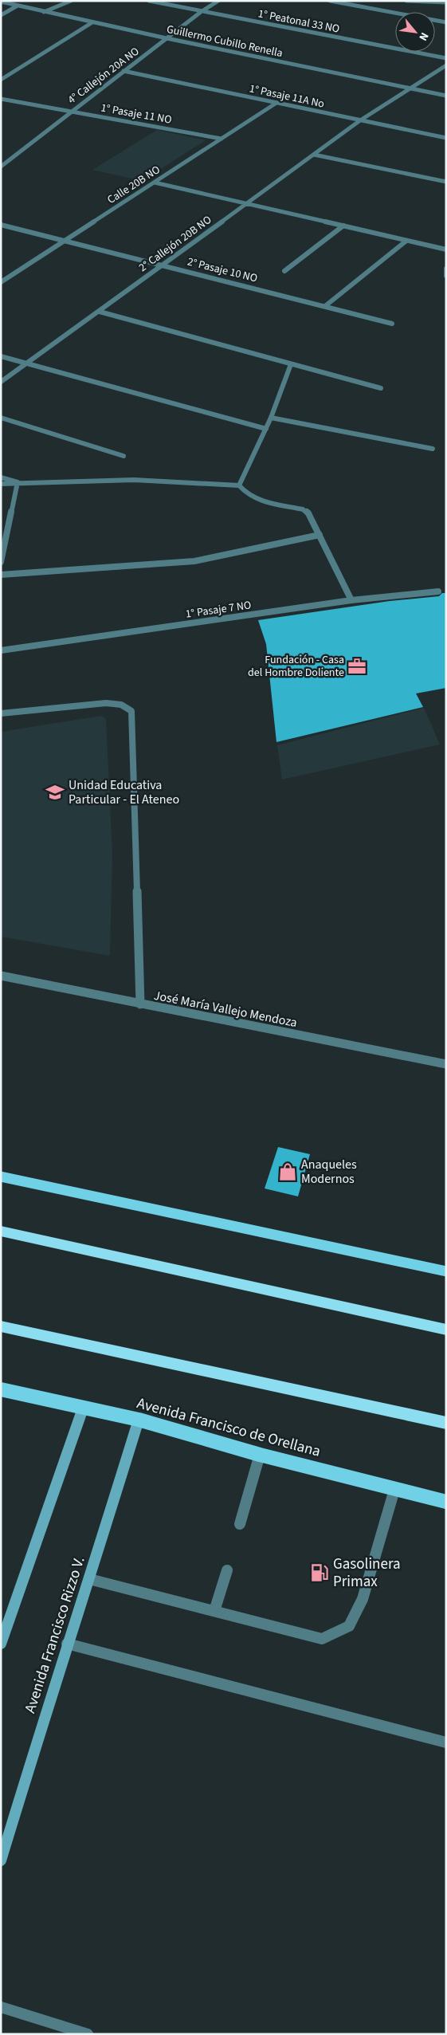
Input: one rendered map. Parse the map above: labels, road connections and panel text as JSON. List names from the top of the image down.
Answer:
{
  "streets": {
    "main road": ["Avenida Francisco de Orellana", "Avenida Francisco Rizzo V."],
    "street": [
      "1° Peatonal 33 NO",
      "Guillermo Cubillo Renella",
      "4° Callejón 20A NO",
      "1° Pasaje 11A No",
      "1° Pasaje 11 NO",
      "Calle 20B NO",
      "2° Callejón 20B NO",
      "2° Pasaje 10 NO",
      "1° Pasaje 7 NO",
      "José María Vallejo Mendoza"
    ]
  },
  "crossings": [
    ["1° Peatonal 33 NO", "4° Callejón 20A NO"],
    ["Guillermo Cubillo Renella", "4° Callejón 20A NO"],
    ["4° Callejón 20A NO", "1° Pasaje 11A No"],
    ["4° Callejón 20A NO", "1° Pasaje 11 NO"],
    ["1° Pasaje 11A No", "Calle 20B NO"],
    ["1° Pasaje 11A No", "2° Callejón 20B NO"],
    ["1° Pasaje 11 NO", "Calle 20B NO"],
    ["Calle 20B NO", "2° Pasaje 10 NO"],
    ["2° Callejón 20B NO", "2° Pasaje 10 NO"],
    ["Avenida Francisco de Orellana", "Avenida Francisco Rizzo V."]
  ],
  "places": {
    "office": ["Fundación - Casa del Hombre Doliente"],
    "school or university": ["Unidad Educativa Particular - El Ateneo"],
    "shop": ["Anaqueles Modernos"],
    "fuel station": ["Gasolinera Primax"]
  },
  "north": "bottom right"
}
